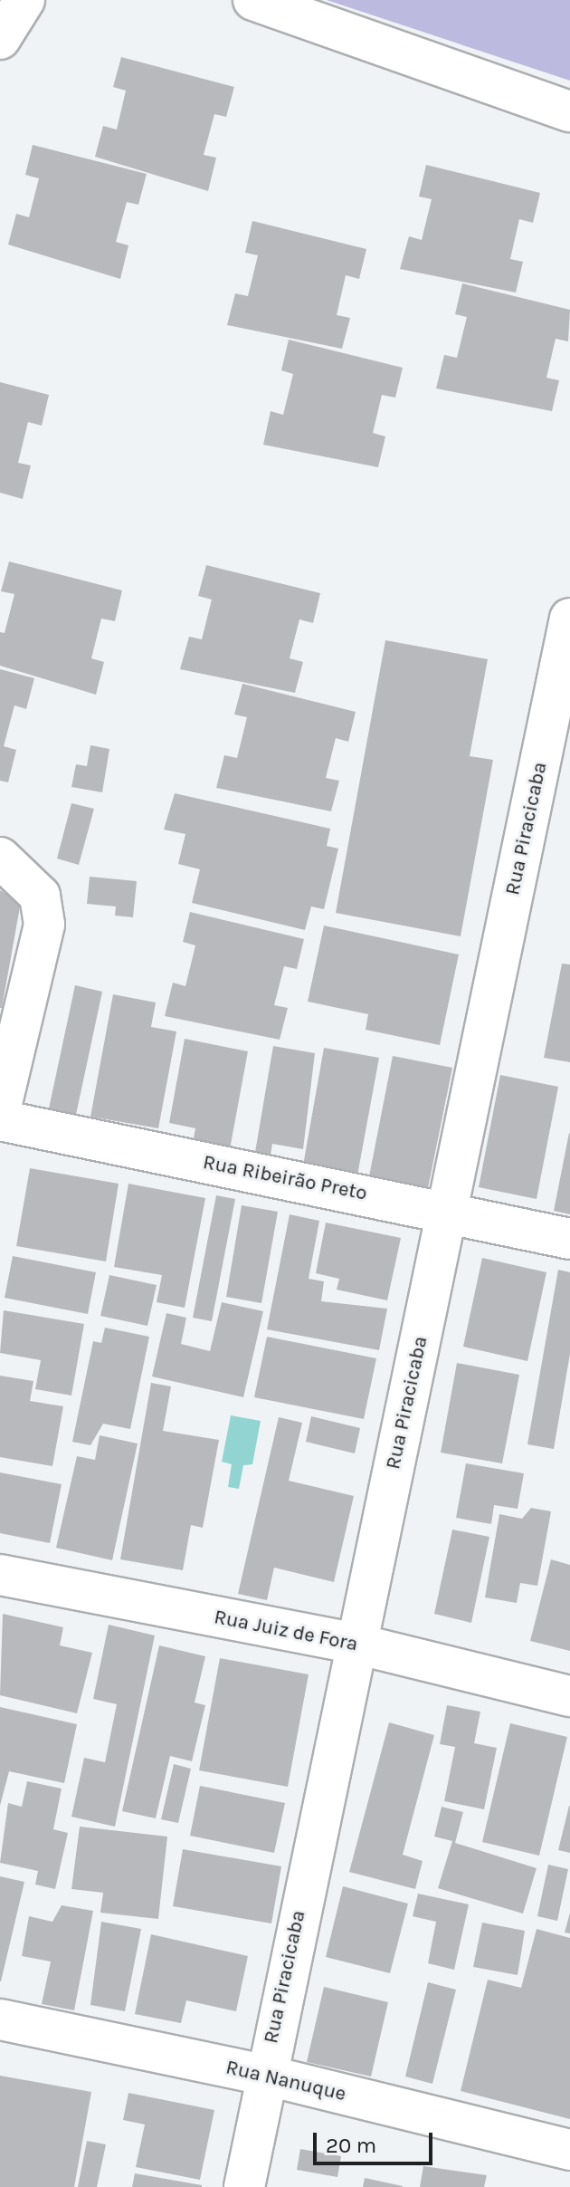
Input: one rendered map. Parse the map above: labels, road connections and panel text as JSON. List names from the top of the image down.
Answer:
{
  "streets": {
    "street": [
      "Rua Piracicaba",
      "Rua Ribeirão Preto",
      "Rua Juiz de Fora",
      "Rua Nanuque"
    ]
  },
  "crossings": [
    ["Rua Piracicaba", "Rua Ribeirão Preto"],
    ["Rua Piracicaba", "Rua Juiz de Fora"],
    ["Rua Piracicaba", "Rua Nanuque"]
  ],
  "scale_bar": "20 m"
}
